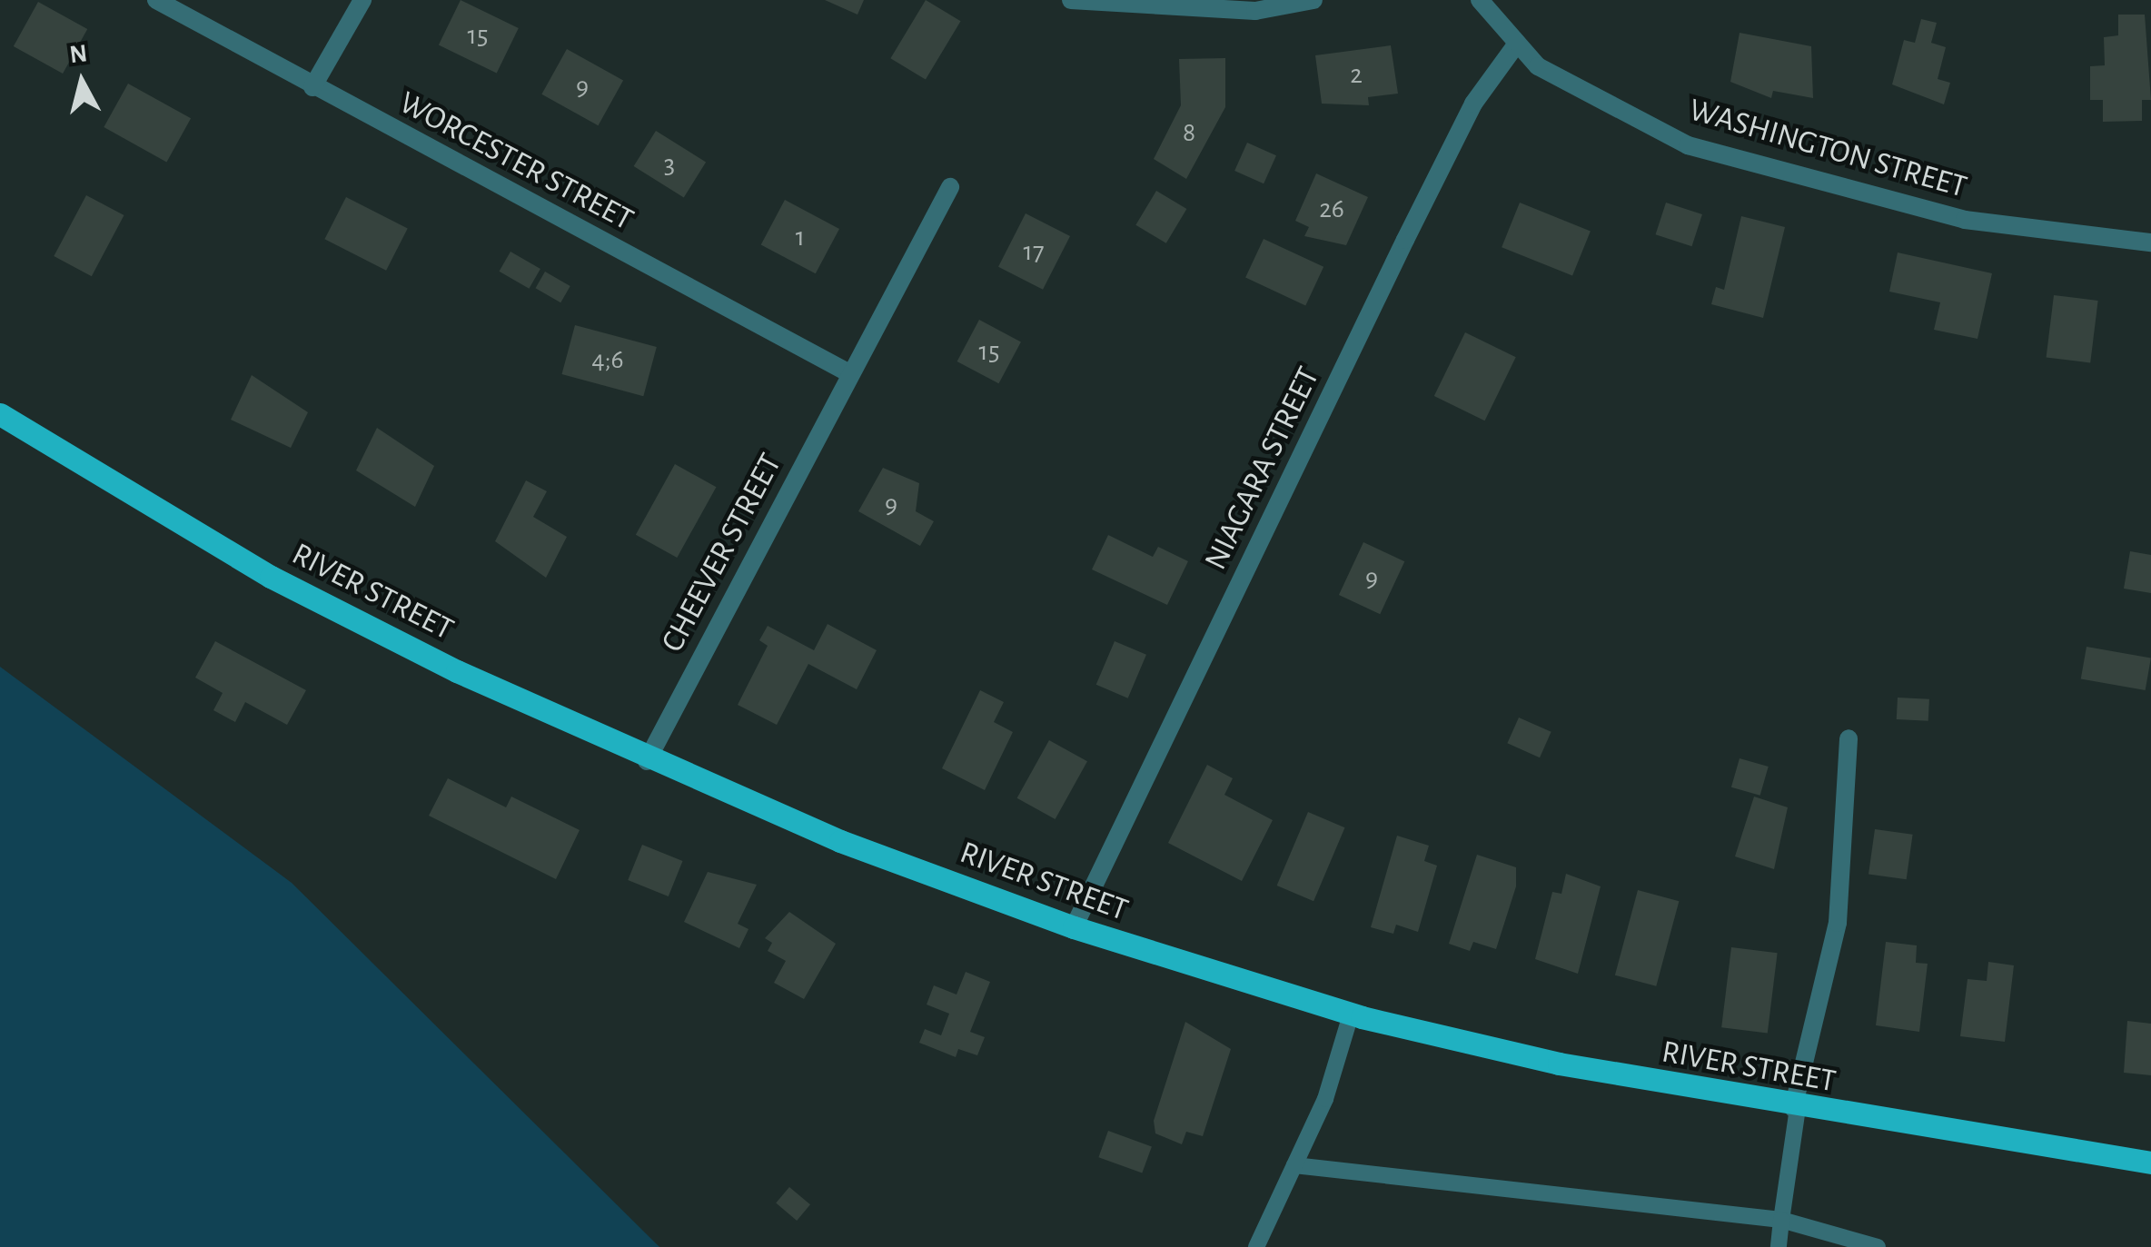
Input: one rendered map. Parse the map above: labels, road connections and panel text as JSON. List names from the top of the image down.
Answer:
{
  "streets": {
    "main road": ["RIVER STREET"],
    "street": [
      "WASHINGTON STREET",
      "WORCESTER STREET",
      "NIAGARA STREET",
      "CHEEVER STREET"
    ]
  },
  "crossings": [
    ["WASHINGTON STREET", "NIAGARA STREET"],
    ["WORCESTER STREET", "CHEEVER STREET"],
    ["NIAGARA STREET", "RIVER STREET"],
    ["CHEEVER STREET", "RIVER STREET"]
  ],
  "house_numbers": [
    "15",
    "2",
    "9",
    "8",
    "3",
    "26",
    "1",
    "17",
    "15",
    "4;6",
    "9",
    "9"
  ],
  "north": "top"
}
